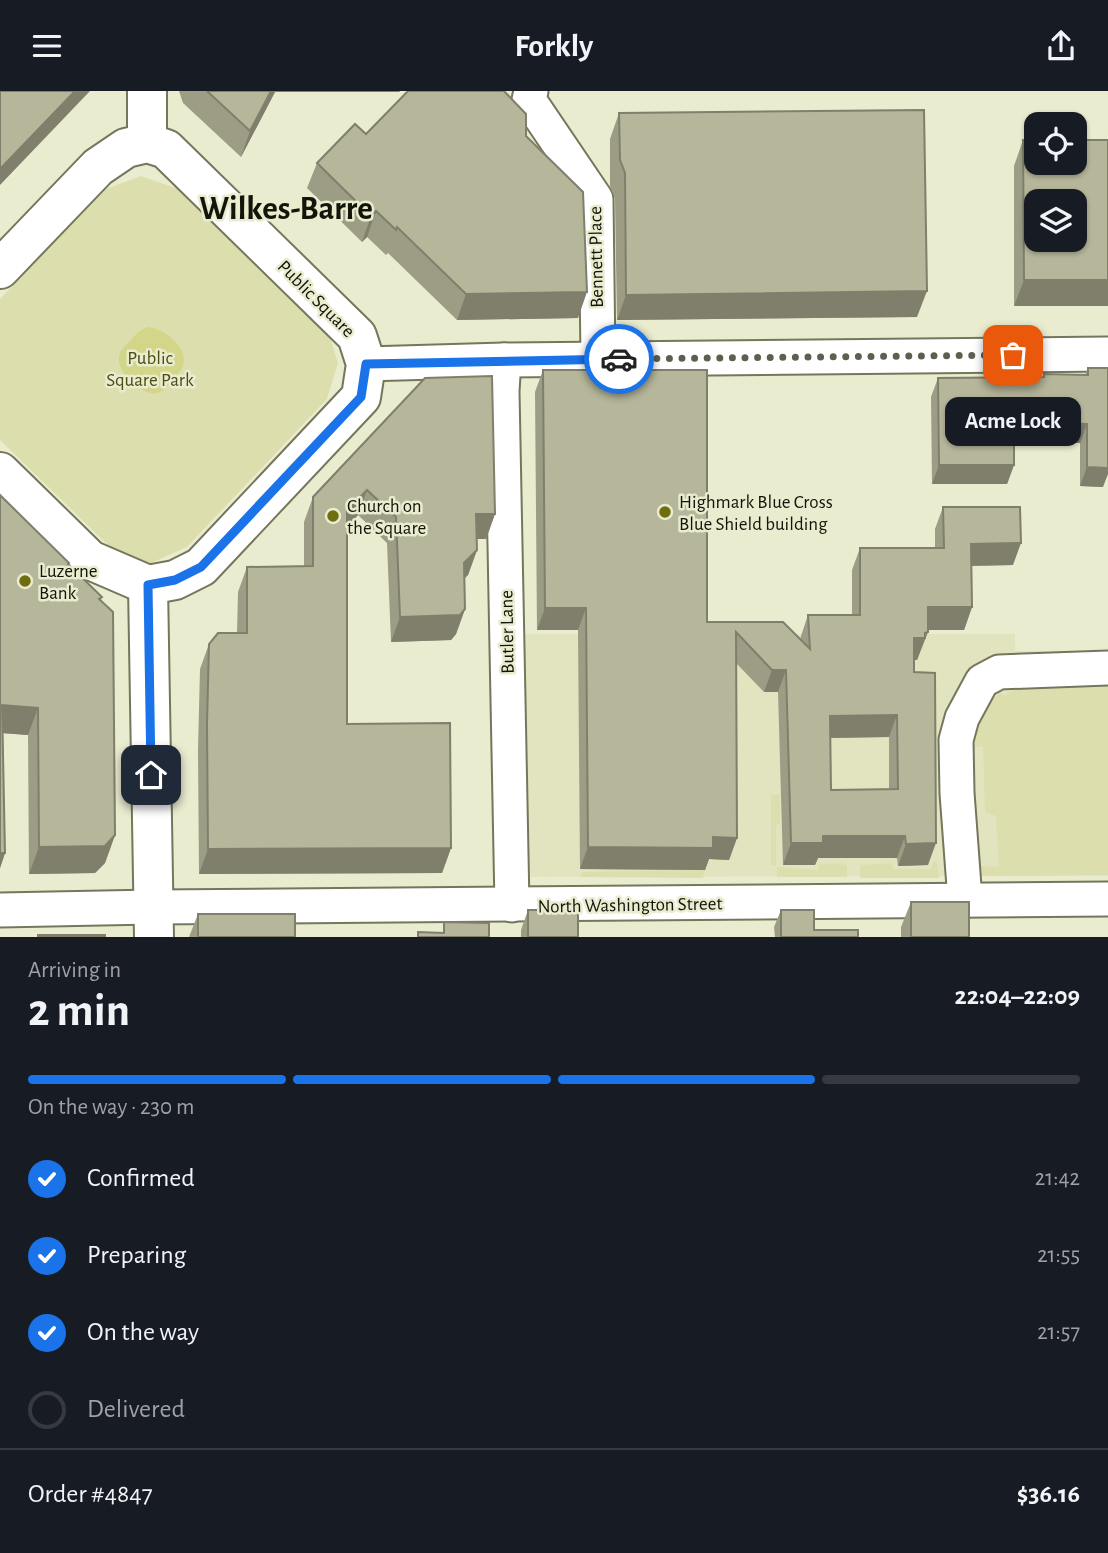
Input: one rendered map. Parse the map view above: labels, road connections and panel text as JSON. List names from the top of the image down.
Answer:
{
  "streets": {
    "main road": ["Public Square"],
    "street": ["Bennett Place", "Butler Lane", "North Washington Street"]
  },
  "crossings": [
    ["Butler Lane", "North Washington Street"]
  ],
  "districts": ["Wilkes-Barre"],
  "parks": ["Public Square Park"],
  "places": [
    "Acme Lock",
    "Highmark Blue Cross Blue Shield building",
    "Church on the Square",
    "Luzerne Bank"
  ],
  "page": {
    "header": "Forkly",
    "bubble": "Acme Lock",
    "heading": ["2 min", "Arriving in", "22:04–22:09"],
    "panel": ["Order #4847", "$36.16"],
    "bar": "On the way · 230 m",
    "list": [
      ["Confirmed", "21:42"],
      ["Preparing", "21:55"],
      ["On the way", "21:57"],
      "Delivered"
    ]
  }
}
